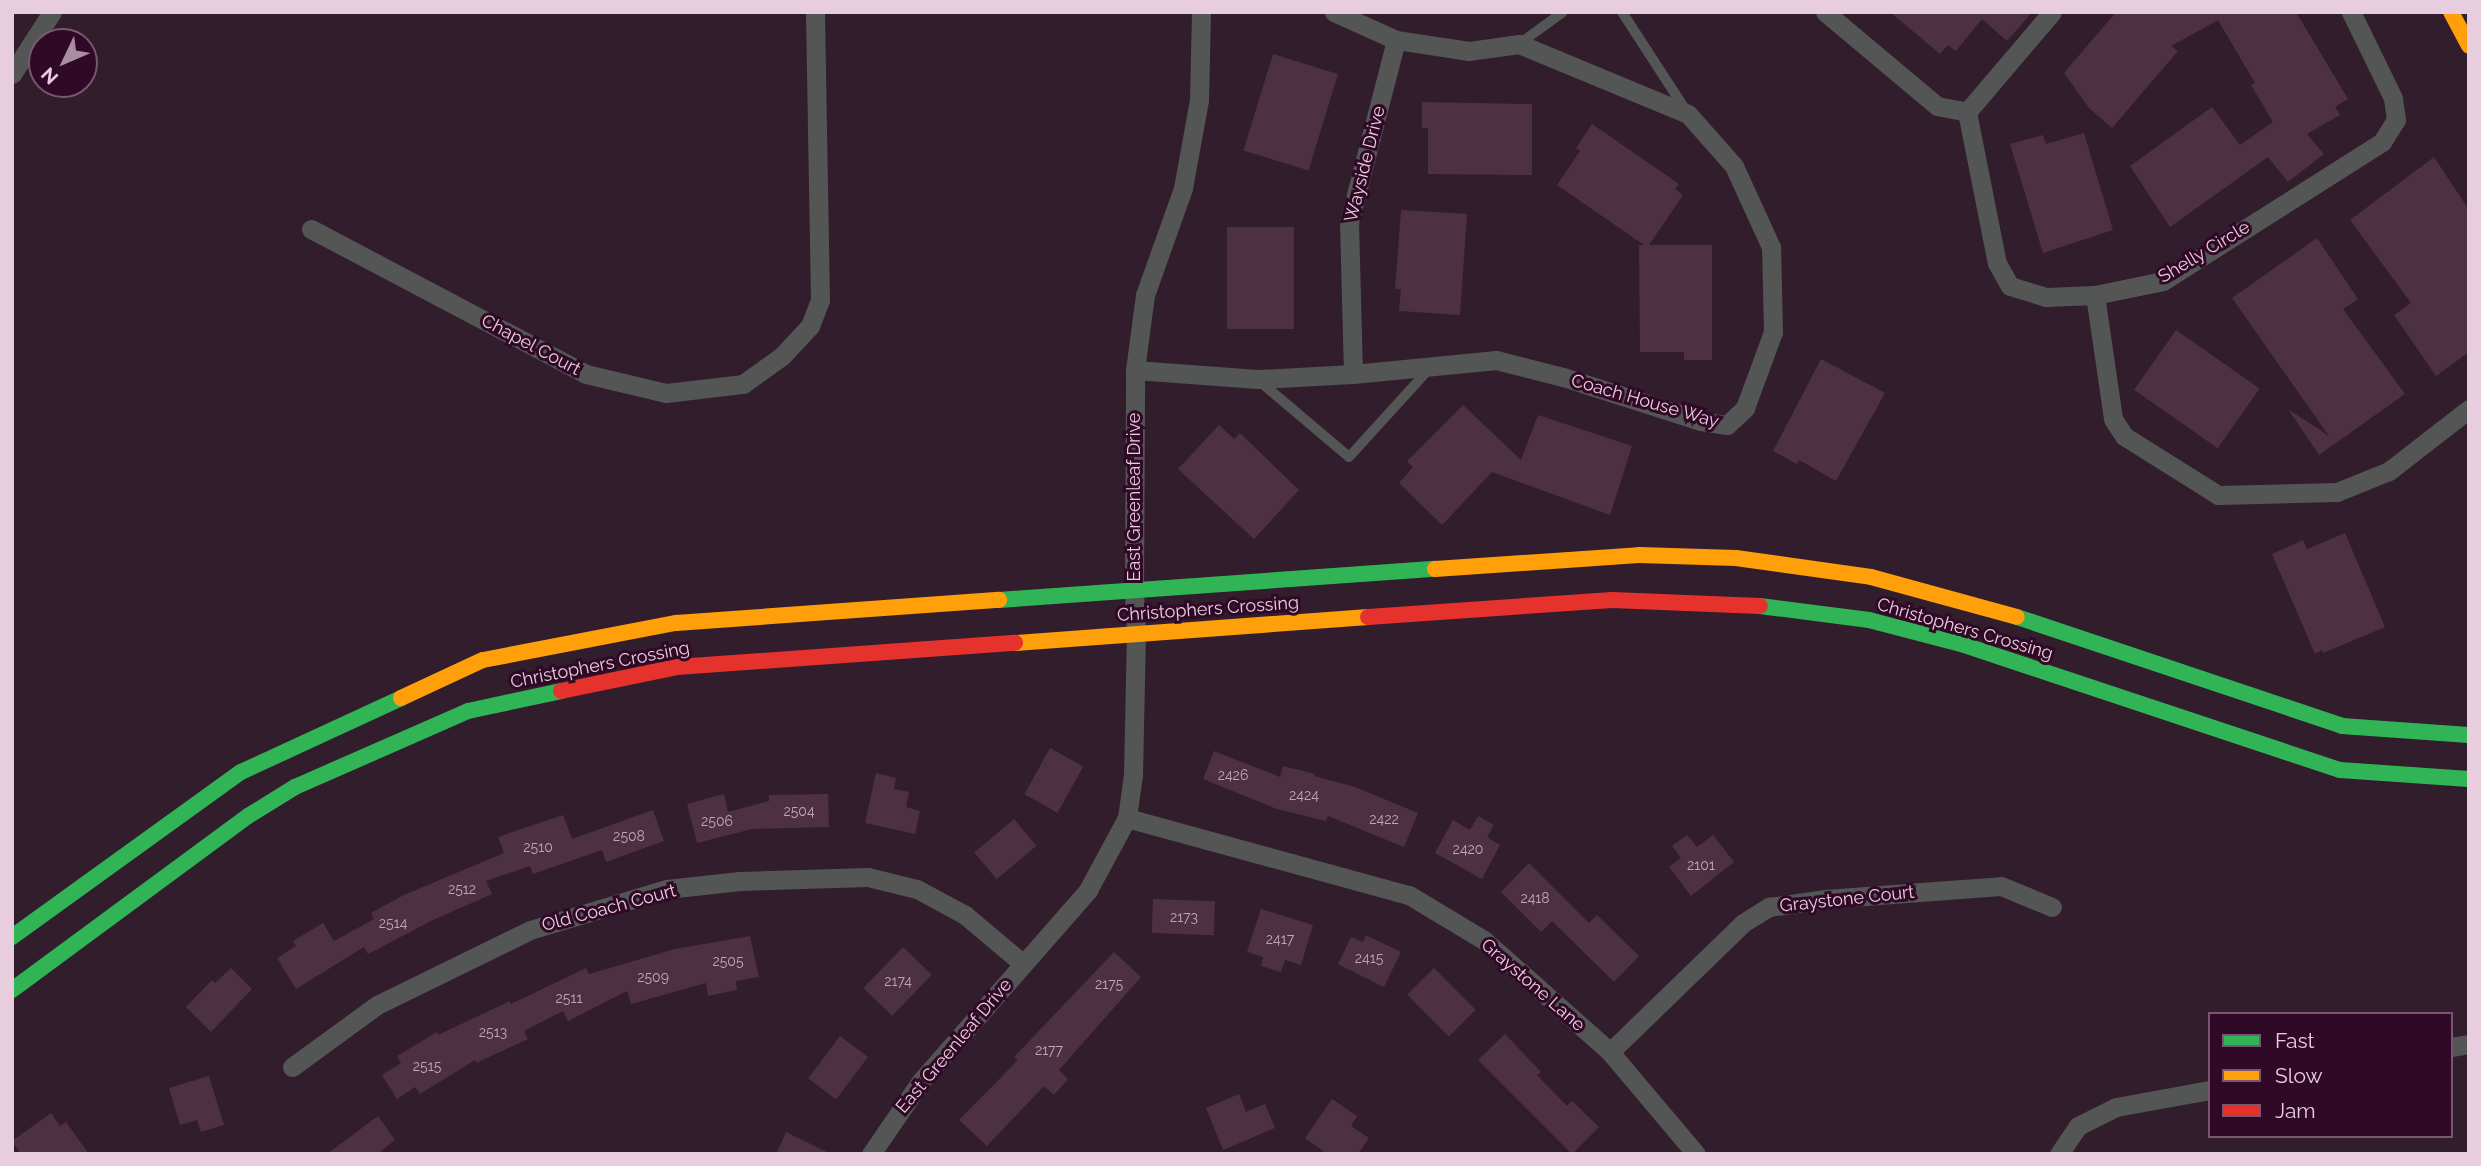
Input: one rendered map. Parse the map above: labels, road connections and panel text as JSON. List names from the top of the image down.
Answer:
{
  "streets": {
    "street": [
      "Wayside Drive",
      "Shelly Circle",
      "Chapel Court",
      "Coach House Way",
      "East Greenleaf Drive",
      "Christophers Crossing",
      "Graystone Court",
      "Old Coach Court",
      "Graystone Lane"
    ]
  },
  "crossings": [
    ["Wayside Drive", "Coach House Way"],
    ["Coach House Way", "East Greenleaf Drive"],
    ["East Greenleaf Drive", "Christophers Crossing"],
    ["East Greenleaf Drive", "Old Coach Court"],
    ["East Greenleaf Drive", "Graystone Lane"],
    ["Graystone Court", "Graystone Lane"]
  ],
  "house_numbers": [
    "2426",
    "2424",
    "2504",
    "2422",
    "2506",
    "2508",
    "2510",
    "2420",
    "2101",
    "2512",
    "2418",
    "2173",
    "2514",
    "2417",
    "2415",
    "2505",
    "2509",
    "2174",
    "2175",
    "2511",
    "2513",
    "2177",
    "2515"
  ],
  "legend": ["Fast", "Slow", "Jam"],
  "north": "bottom left"
}
